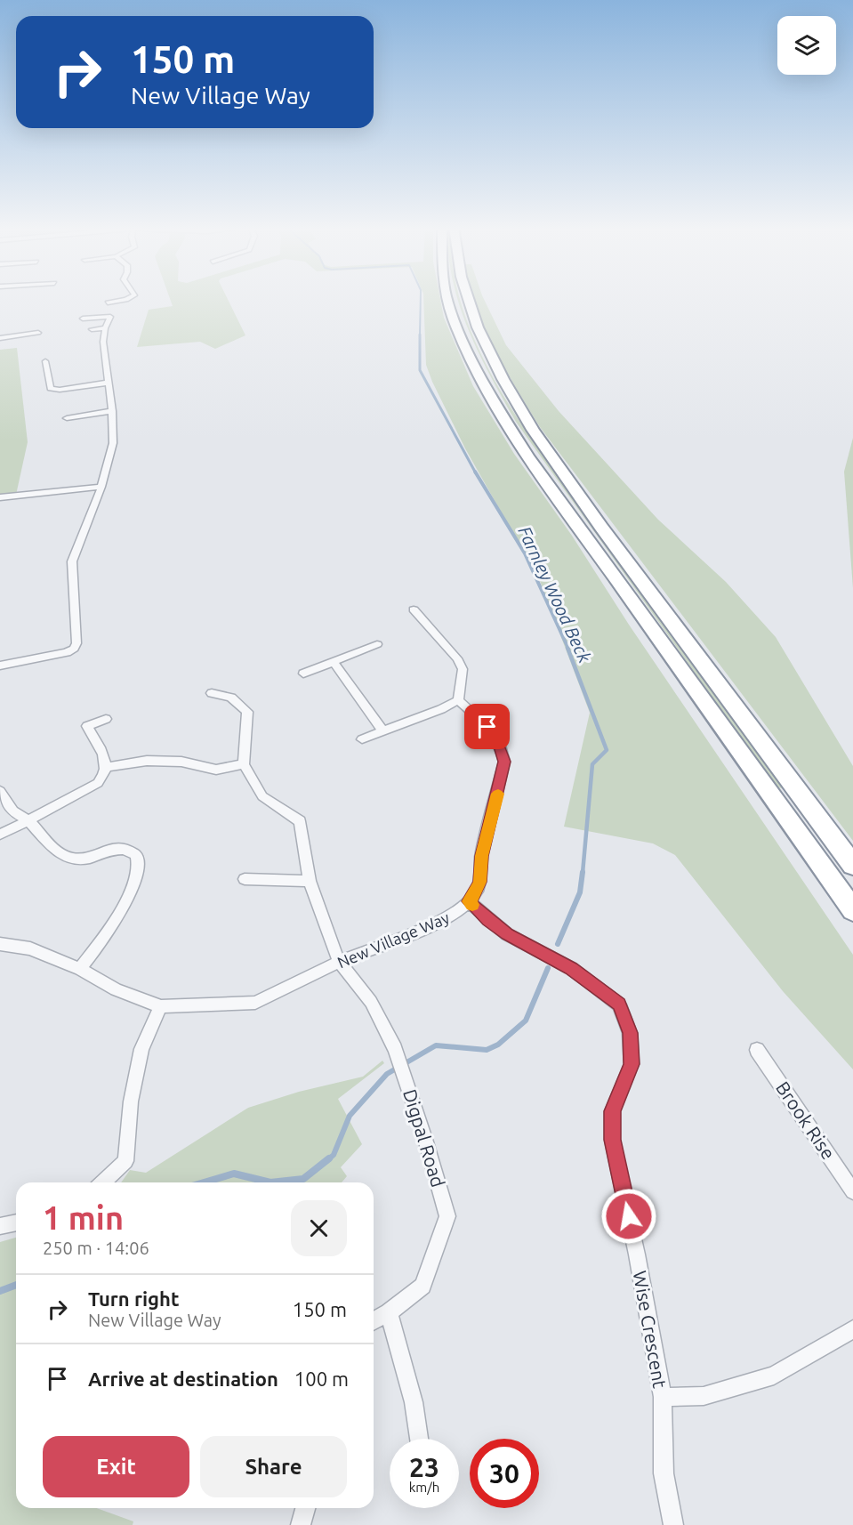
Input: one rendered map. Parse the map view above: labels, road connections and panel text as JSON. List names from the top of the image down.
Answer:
{
  "streets": {
    "street": [
      "New Village Way",
      "Brook Rise",
      "Digpal Road",
      "Wise Crescent"
    ]
  },
  "crossings": [
    ["New Village Way", "Digpal Road"],
    ["New Village Way", "Wise Crescent"]
  ],
  "water": ["Farnley Wood Beck"],
  "page": {
    "turn": ["150 m", "New Village Way"],
    "heading": ["1 min", "250 m · 14:06"],
    "list": [
      {
        "name": "Turn right",
        "note": "New Village Way",
        "value": "150 m"
      },
      {
        "name": "Arrive at destination",
        "value": "100 m"
      }
    ],
    "buttons": ["Exit", "Share"],
    "speed": "23 km/h",
    "limit": "30"
  }
}
